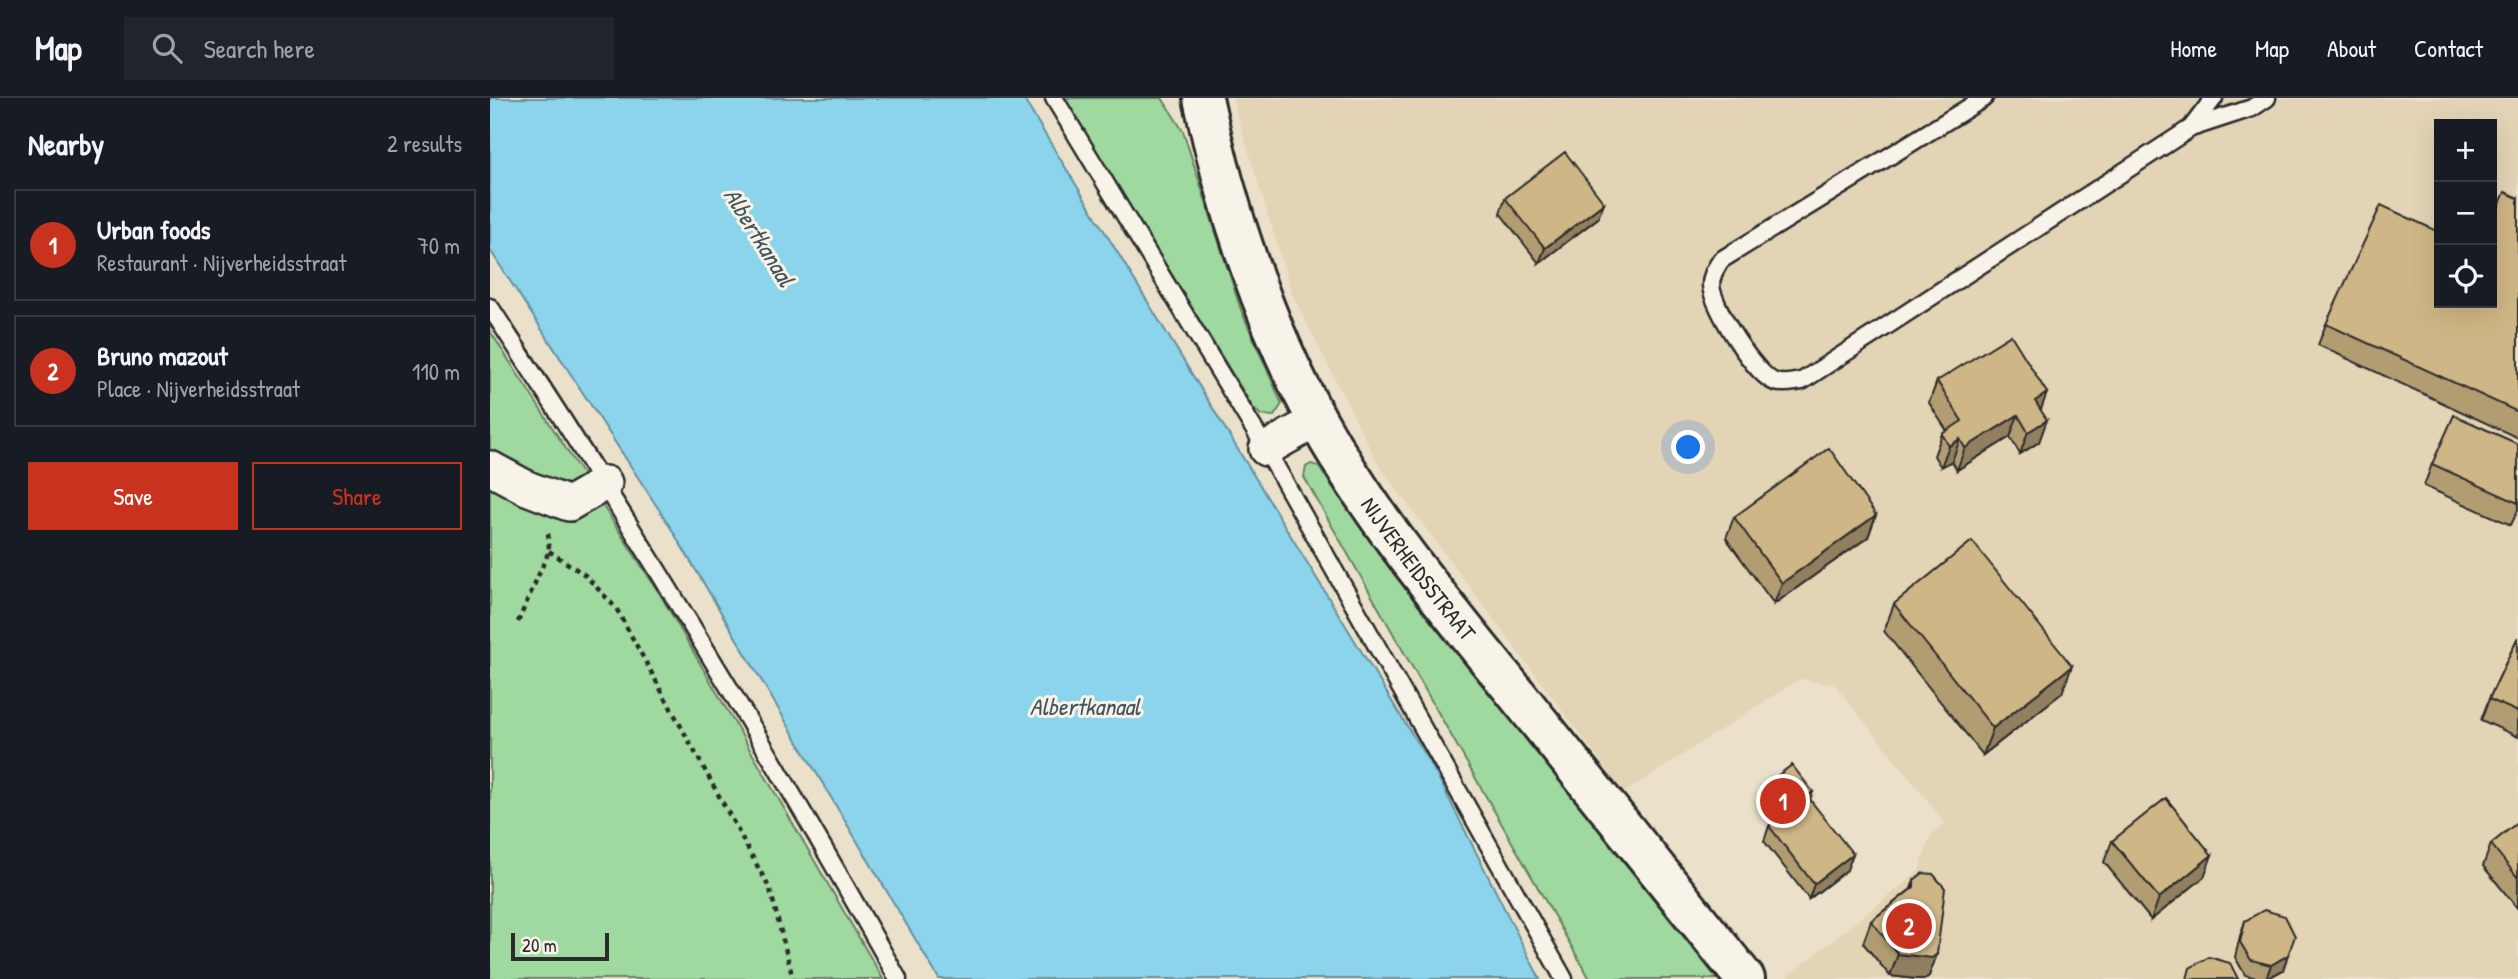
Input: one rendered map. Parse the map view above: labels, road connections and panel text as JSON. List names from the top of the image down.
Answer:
{
  "streets": {
    "street": ["NIJVERHEIDSSTRAAT"]
  },
  "water": ["Albertkanaal"],
  "scale_bar": "20 m",
  "page": {
    "header": "Map",
    "search": "Search here",
    "nav": [
      "Home",
      "Map",
      "About",
      "Contact"
    ],
    "heading": ["Nearby", "2 results"],
    "map_buttons": ["+", "−"],
    "list": [
      {
        "mark": "1",
        "name": "Urban foods",
        "note": "Restaurant · Nijverheidsstraat",
        "value": "70 m"
      },
      {
        "mark": "2",
        "name": "Bruno mazout",
        "note": "Place · Nijverheidsstraat",
        "value": "110 m"
      }
    ],
    "buttons": ["Save", "Share"],
    "pins": ["1", "2"],
    "scale": "20 m"
  }
}
